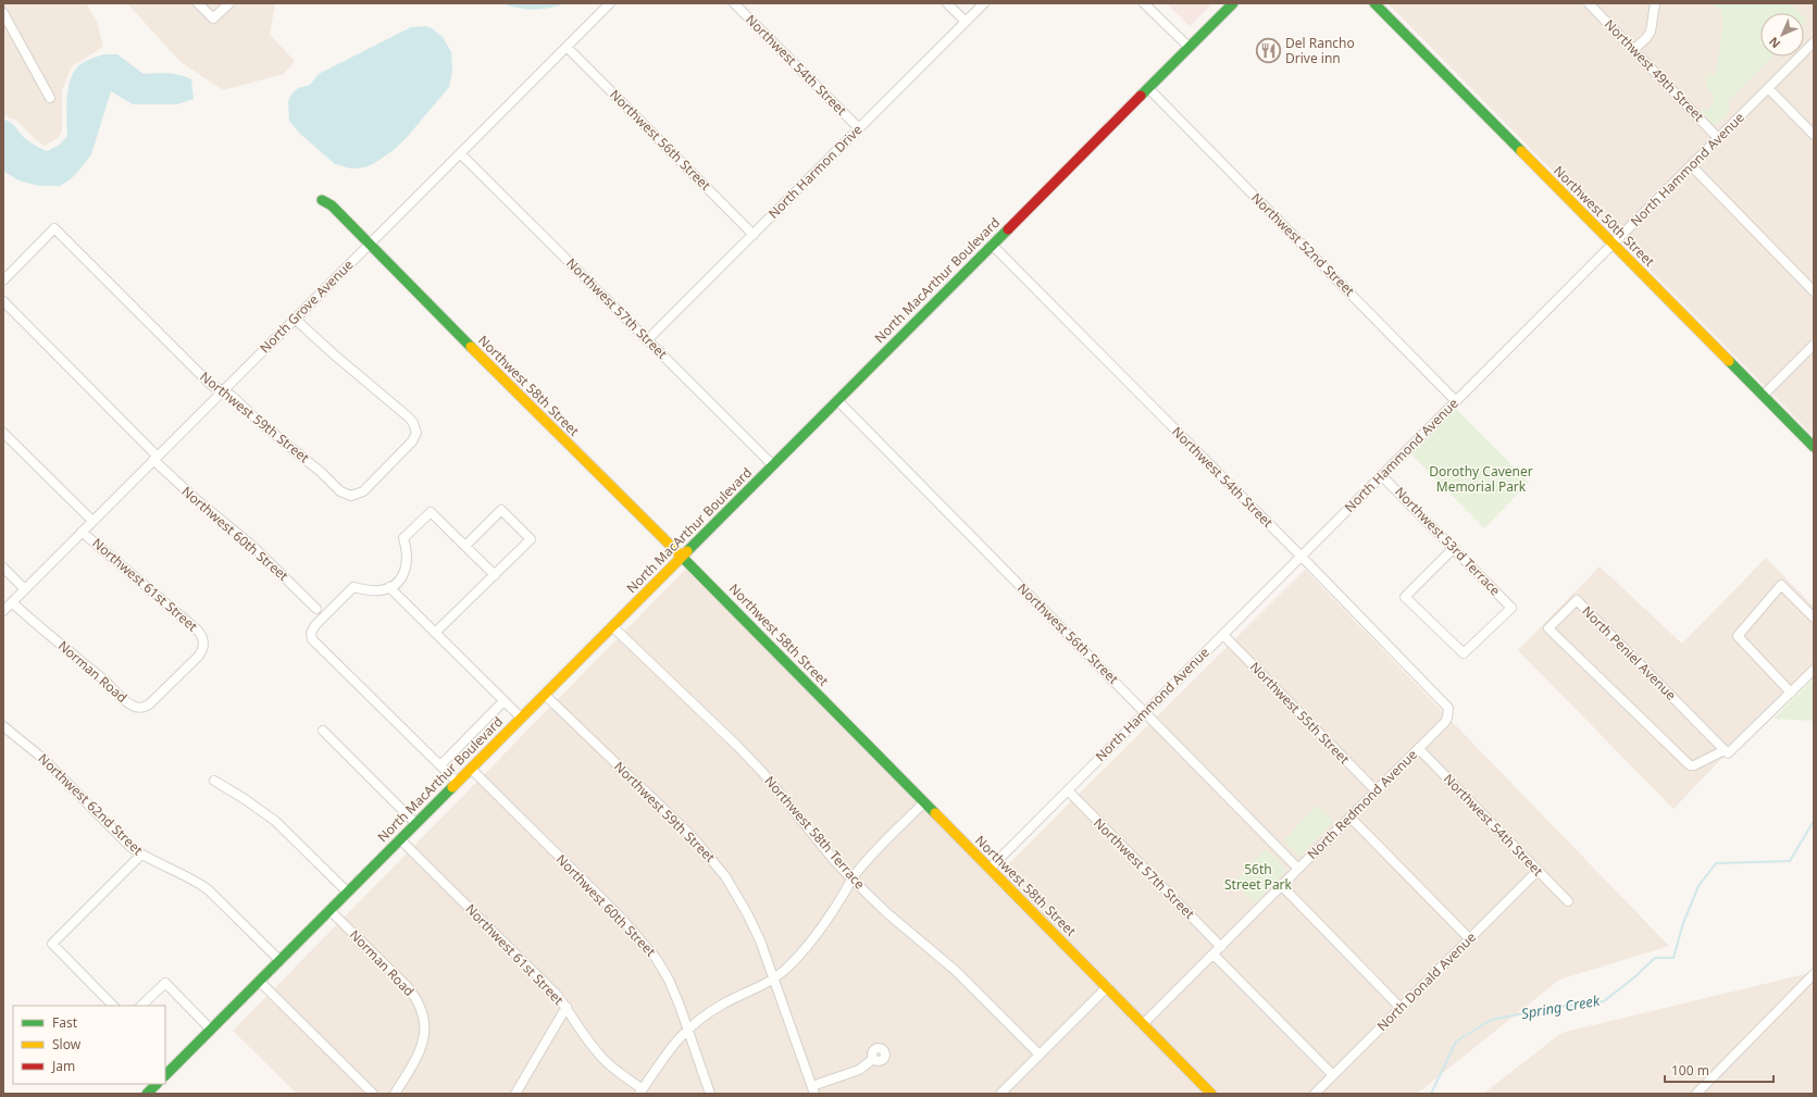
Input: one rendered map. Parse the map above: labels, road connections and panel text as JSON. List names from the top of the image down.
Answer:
{
  "streets": {
    "main road": ["Northwest 50th Street", "North MacArthur Boulevard", "Northwest 58th Street"],
    "street": [
      "Northwest 54th Street",
      "Northwest 49th Street",
      "Northwest 56th Street",
      "North Hammond Avenue",
      "North Harmon Drive",
      "Northwest 52nd Street",
      "North Grove Avenue",
      "Northwest 57th Street",
      "Northwest 59th Street",
      "Northwest 60th Street",
      "Northwest 53rd Terrace",
      "Northwest 61st Street",
      "North Peniel Avenue",
      "Norman Road",
      "Northwest 55th Street",
      "Northwest 62nd Street",
      "North Redmond Avenue",
      "Northwest 58th Terrace",
      "North Donald Avenue"
    ]
  },
  "crossings": [
    ["Northwest 54th Street", "North Hammond Avenue"],
    ["Northwest 54th Street", "North Harmon Drive"],
    ["Northwest 54th Street", "North MacArthur Boulevard"],
    ["Northwest 54th Street", "North Redmond Avenue"],
    ["Northwest 54th Street", "North Donald Avenue"],
    ["Northwest 49th Street", "North Hammond Avenue"],
    ["Northwest 56th Street", "North Hammond Avenue"],
    ["Northwest 56th Street", "North Harmon Drive"],
    ["Northwest 56th Street", "North MacArthur Boulevard"],
    ["Northwest 56th Street", "North Grove Avenue"],
    ["Northwest 56th Street", "North Redmond Avenue"],
    ["North Hammond Avenue", "Northwest 50th Street"],
    ["North Hammond Avenue", "Northwest 52nd Street"],
    ["North Hammond Avenue", "Northwest 57th Street"],
    ["North Hammond Avenue", "Northwest 58th Street"],
    ["North Hammond Avenue", "Northwest 53rd Terrace"],
    ["North Hammond Avenue", "Northwest 55th Street"],
    ["North Harmon Drive", "Northwest 57th Street"],
    ["Northwest 52nd Street", "North MacArthur Boulevard"],
    ["North MacArthur Boulevard", "Northwest 57th Street"],
    ["North MacArthur Boulevard", "Northwest 58th Street"],
    ["North MacArthur Boulevard", "Northwest 59th Street"],
    ["North MacArthur Boulevard", "Northwest 60th Street"],
    ["North MacArthur Boulevard", "Northwest 61st Street"],
    ["North MacArthur Boulevard", "Norman Road"],
    ["North MacArthur Boulevard", "Northwest 62nd Street"],
    ["North MacArthur Boulevard", "Northwest 58th Terrace"],
    ["North Grove Avenue", "Northwest 57th Street"],
    ["North Grove Avenue", "Northwest 58th Street"],
    ["North Grove Avenue", "Northwest 59th Street"],
    ["North Grove Avenue", "Northwest 60th Street"],
    ["North Grove Avenue", "Northwest 61st Street"],
    ["North Grove Avenue", "Norman Road"],
    ["Northwest 57th Street", "North Redmond Avenue"],
    ["Northwest 58th Street", "North Redmond Avenue"],
    ["Northwest 61st Street", "Norman Road"],
    ["Northwest 55th Street", "North Redmond Avenue"]
  ],
  "water": ["Spring Creek"],
  "parks": ["Dorothy Cavener Memorial Park", "56th Street Park"],
  "places": {
    "restaurant": ["Del Rancho Drive inn"]
  },
  "legend": ["Fast", "Slow", "Jam"],
  "scale_bar": "100 m",
  "north": "bottom left"
}
